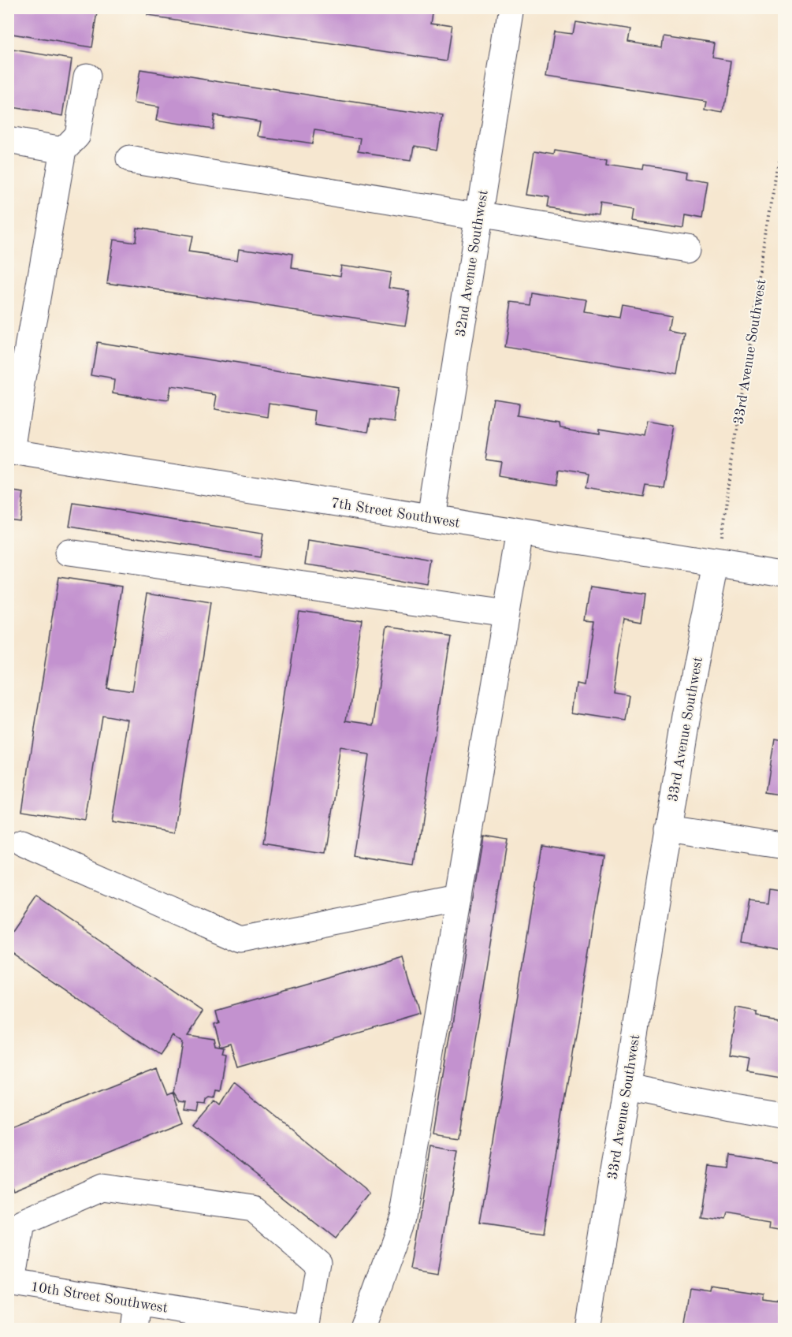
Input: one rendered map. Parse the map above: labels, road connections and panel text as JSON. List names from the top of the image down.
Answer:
{
  "streets": {
    "street": [
      "32nd Avenue Southwest",
      "33rd Avenue Southwest",
      "7th Street Southwest",
      "10th Street Southwest"
    ]
  },
  "crossings": [
    ["32nd Avenue Southwest", "7th Street Southwest"],
    ["33rd Avenue Southwest", "7th Street Southwest"]
  ]
}
